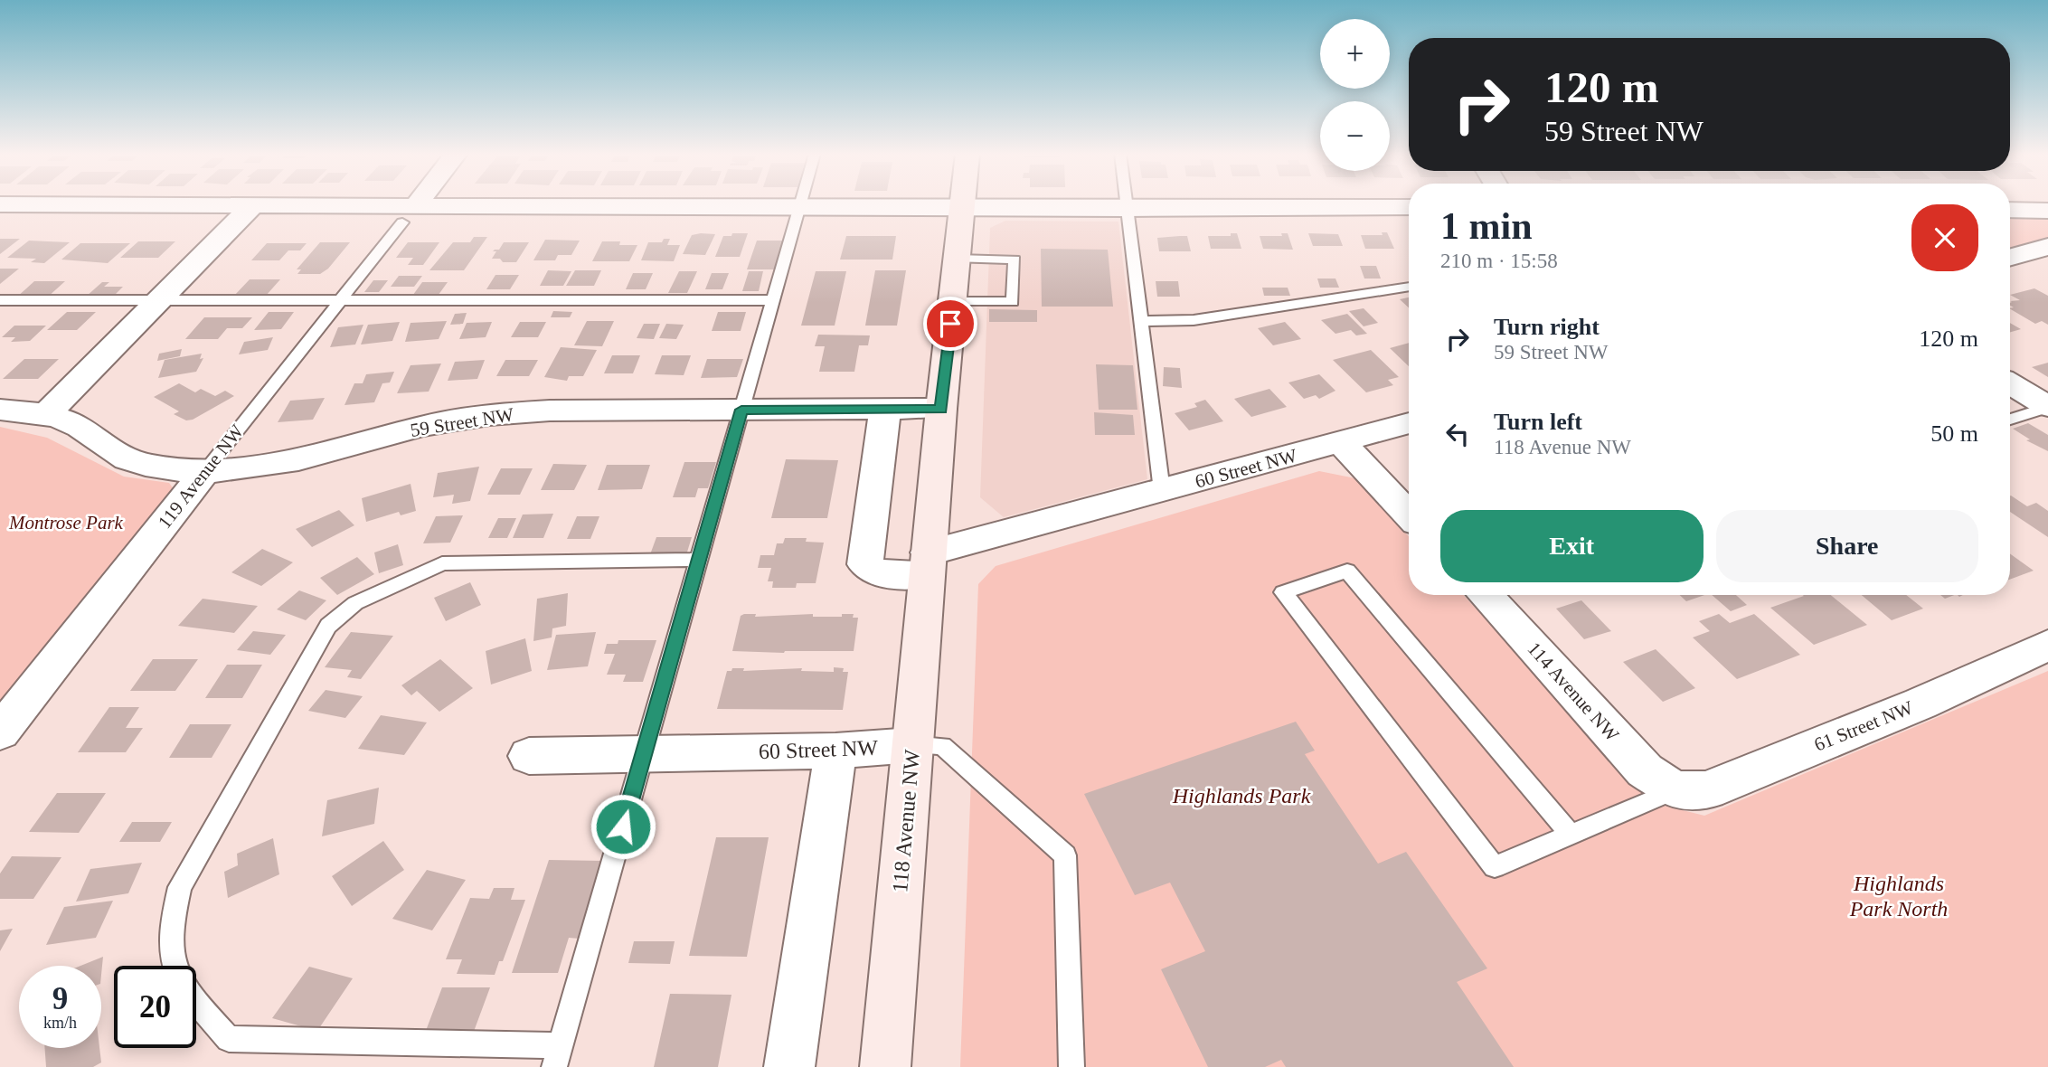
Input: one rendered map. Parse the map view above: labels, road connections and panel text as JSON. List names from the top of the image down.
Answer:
{
  "streets": {
    "main road": ["118 Avenue NW"],
    "street": [
      "59 Street NW",
      "60 Street NW",
      "119 Avenue NW",
      "114 Avenue NW",
      "61 Street NW"
    ]
  },
  "crossings": [
    ["59 Street NW", "119 Avenue NW"],
    ["59 Street NW", "118 Avenue NW"],
    ["60 Street NW", "118 Avenue NW"],
    ["114 Avenue NW", "61 Street NW"]
  ],
  "parks": ["Montrose Park", "Highlands Park", "Highlands Park North"],
  "page": {
    "map_buttons": ["+", "−"],
    "turn": ["120 m", "59 Street NW"],
    "heading": ["1 min", "210 m · 15:58"],
    "list": [
      {
        "name": "Turn right",
        "note": "59 Street NW",
        "value": "120 m"
      },
      {
        "name": "Turn left",
        "note": "118 Avenue NW",
        "value": "50 m"
      }
    ],
    "buttons": ["Exit", "Share"],
    "speed": "9 km/h",
    "limit": "20"
  }
}
